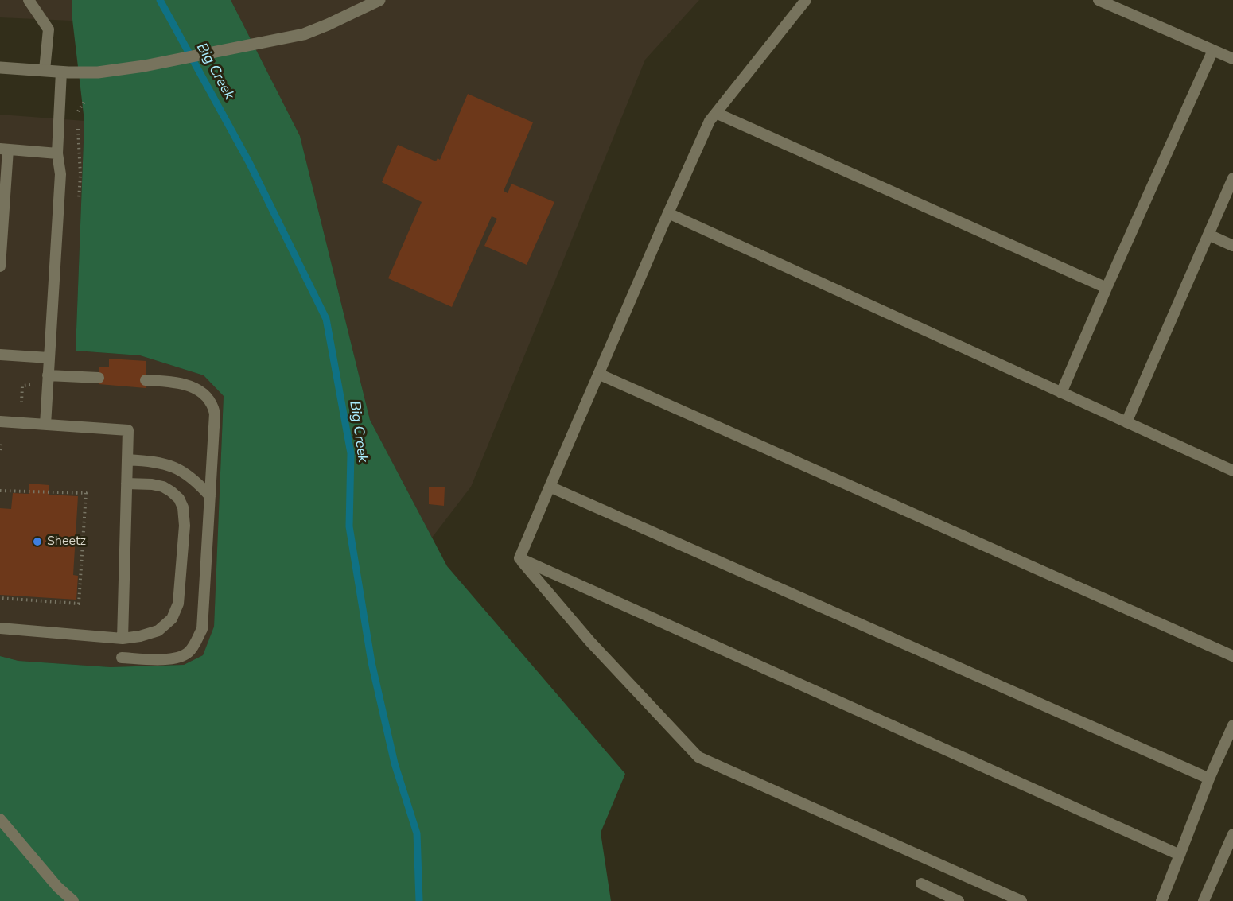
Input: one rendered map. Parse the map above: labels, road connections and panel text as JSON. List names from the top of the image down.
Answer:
{
  "water": ["Big Creek"],
  "places": ["Sheetz"]
}
